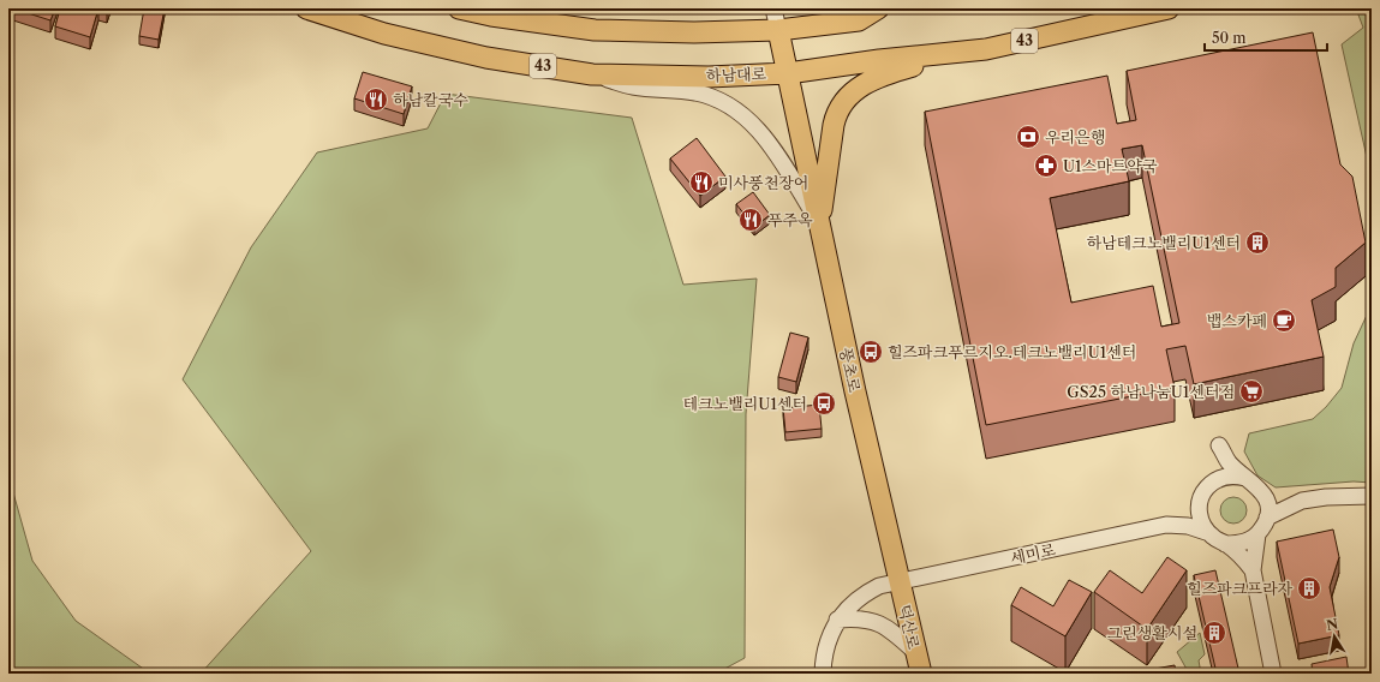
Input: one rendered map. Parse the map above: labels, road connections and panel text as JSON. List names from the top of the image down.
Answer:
{
  "streets": {
    "main road": [
      "43",
      "하남대로",
      "풍초로",
      "덕산로"
    ],
    "street": ["세미로"]
  },
  "crossings": [
    ["하남대로", "풍초로"],
    ["풍초로", "세미로"],
    ["풍초로", "덕산로"],
    ["세미로", "덕산로"]
  ],
  "places": {
    "restaurant": ["하남칼국수", "미사풍천장어", "푸주옥"],
    "bank": ["우리은행"],
    "pharmacy": ["U1스마트약국"],
    "building": ["하남테크노밸리U1센터", "힐즈파크프라자", "그린생활시설"],
    "cafe": ["뱁스카페"],
    "bus stop": ["힐즈파크푸르지오.테크노밸리U1센터", "테크노밸리U1센터"],
    "supermarket": ["GS25 하남나눔U1센터점"]
  },
  "scale_bar": "50 m",
  "north": "top"
}
